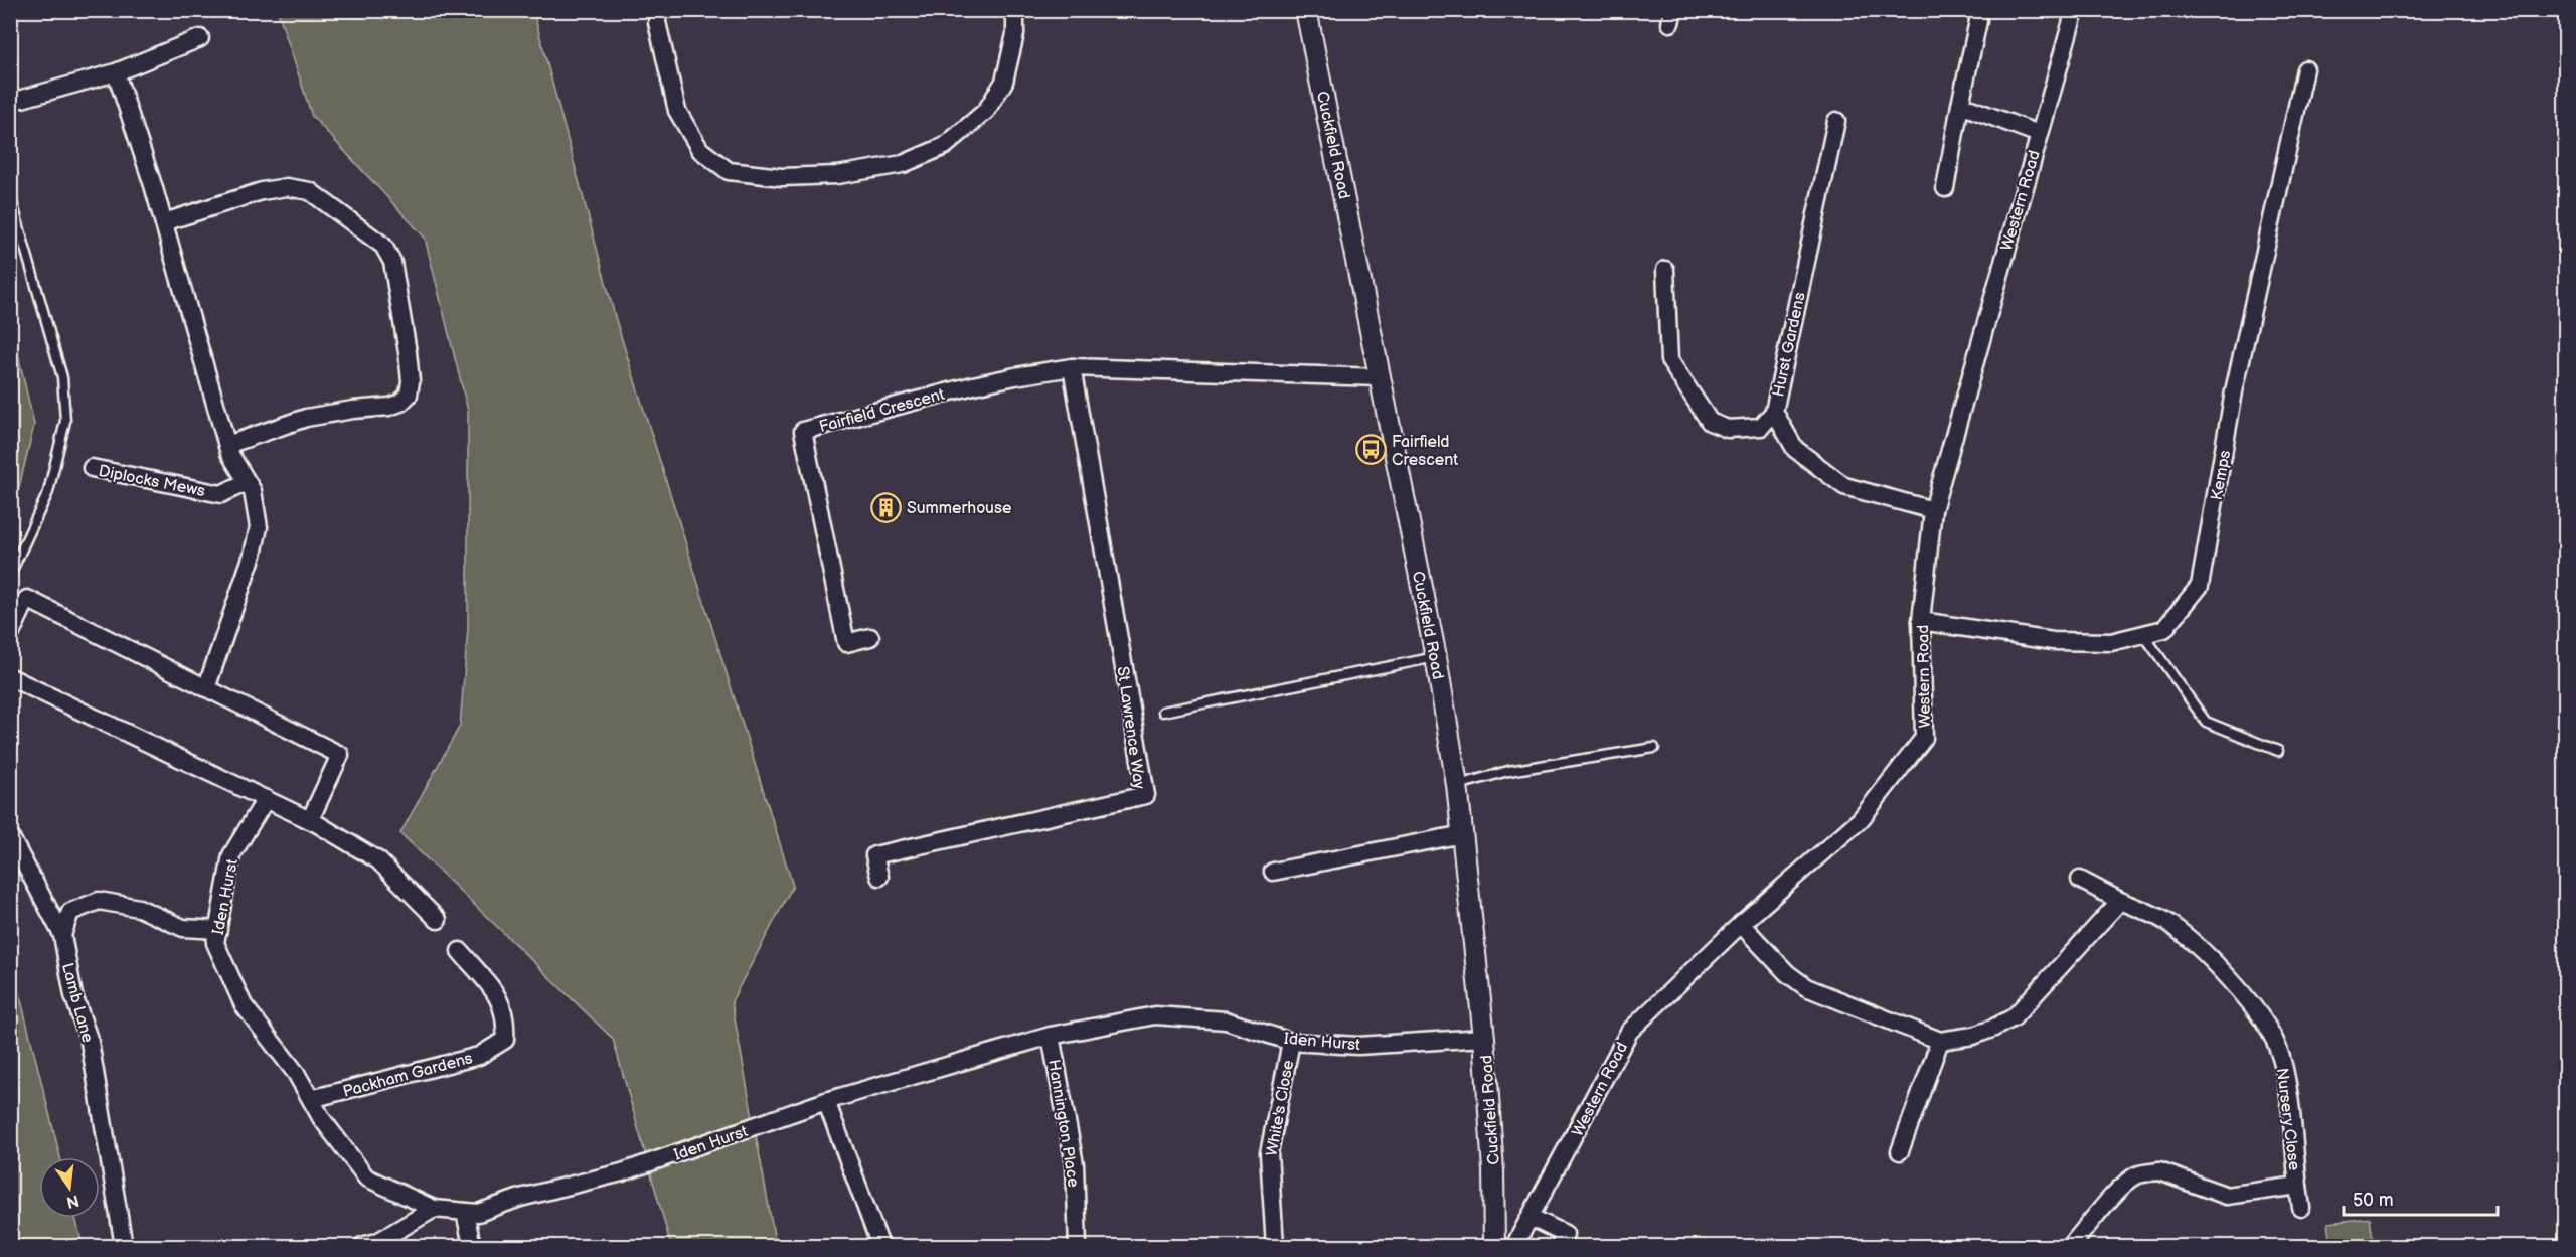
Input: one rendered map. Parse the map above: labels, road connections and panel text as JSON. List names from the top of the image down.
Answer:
{
  "streets": {
    "street": [
      "Cuckfield Road",
      "Western Road",
      "Hurst Gardens",
      "Fairfield Crescent",
      "Kemps",
      "Diplocks Mews",
      "St Lawrence Way",
      "Iden Hurst",
      "Lamb Lane",
      "Packham Gardens",
      "White's Close",
      "Nursery Close",
      "Hannington Place"
    ]
  },
  "crossings": [
    ["Cuckfield Road", "Fairfield Crescent"],
    ["Cuckfield Road", "Iden Hurst"],
    ["Western Road", "Hurst Gardens"],
    ["Western Road", "Kemps"],
    ["Fairfield Crescent", "St Lawrence Way"],
    ["Iden Hurst", "Packham Gardens"],
    ["Iden Hurst", "White's Close"],
    ["Iden Hurst", "Hannington Place"]
  ],
  "places": {
    "bus stop": ["Fairfield Crescent"],
    "building": ["Summerhouse"]
  },
  "scale_bar": "50 m",
  "north": "bottom"
}
